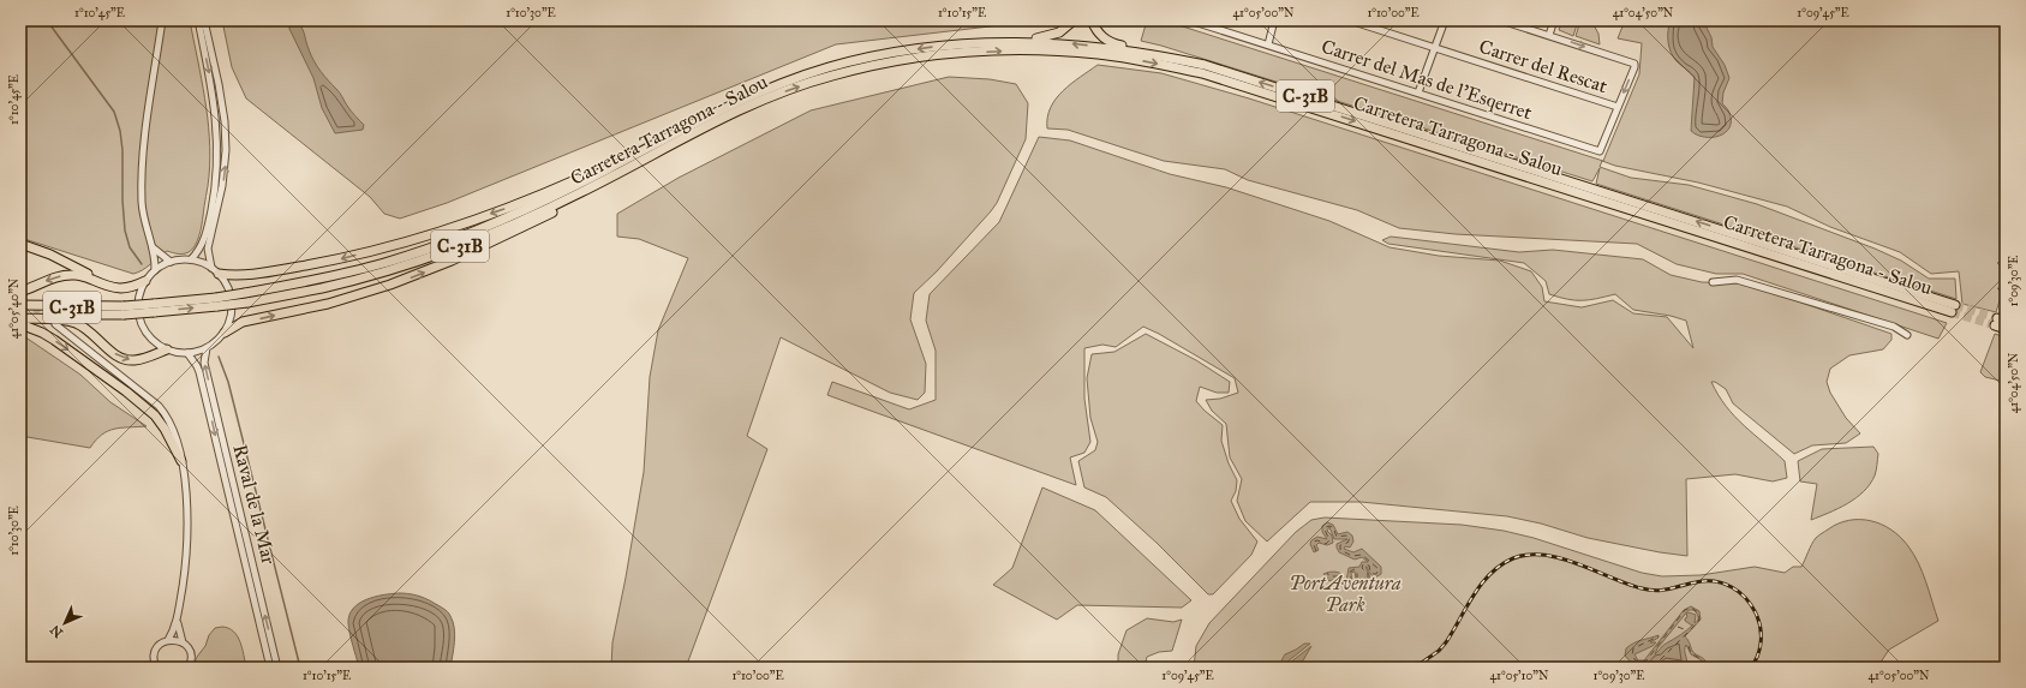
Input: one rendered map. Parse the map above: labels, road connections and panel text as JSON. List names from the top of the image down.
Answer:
{
  "streets": {
    "highway": ["C-31B", "Carretera Tarragona - Salou"],
    "street": ["Carrer del Rescat", "Carrer del Mas de l'Esqerret", "Raval de la Mar"]
  },
  "crossings": [
    ["Carrer del Rescat", "Carrer del Mas de l'Esqerret"],
    ["C-31B", "Carretera Tarragona - Salou"]
  ],
  "parks": ["PortAventura Park"],
  "north": "bottom left",
  "coordinates": [
    "1°10'45\"E",
    "1°10'30\"E",
    "1°10'15\"E",
    "41°05'00\"N",
    "1°10'00\"E",
    "41°04'50\"N",
    "1°09'45\"E",
    "1°09'30\"E",
    "41°05'40\"N",
    "41°05'10\"N"
  ]
}
